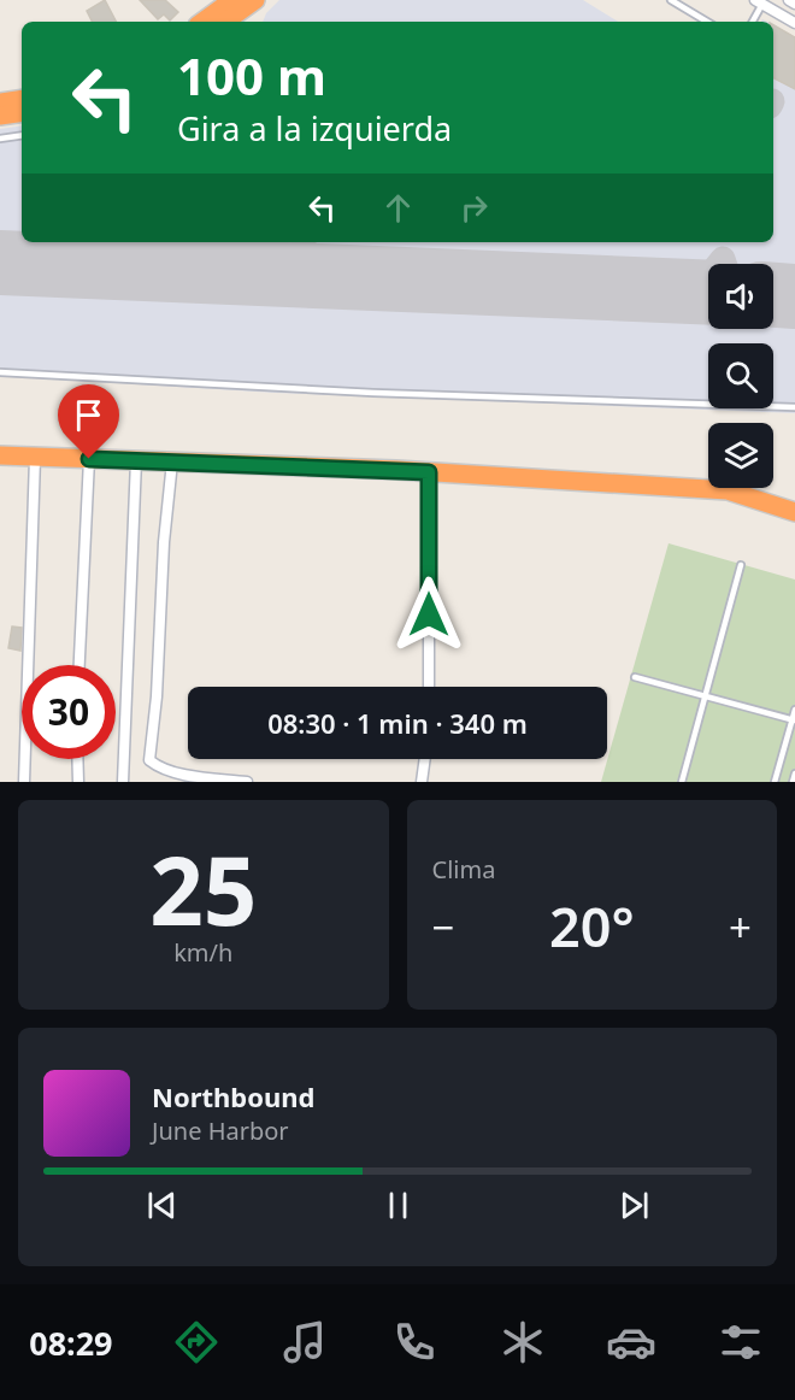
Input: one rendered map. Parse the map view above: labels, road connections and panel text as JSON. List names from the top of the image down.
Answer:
{
  "page": {
    "turn": ["100 m", "Gira a la izquierda"],
    "limit": "30",
    "trip": "08:30 · 1 min · 340 m",
    "tile": [
      ["25", "km/h"],
      "Clima"
    ],
    "heat": ["−", "20°", "+"],
    "song": ["Northbound", "June Harbor"],
    "tabs": "08:29"
  }
}
